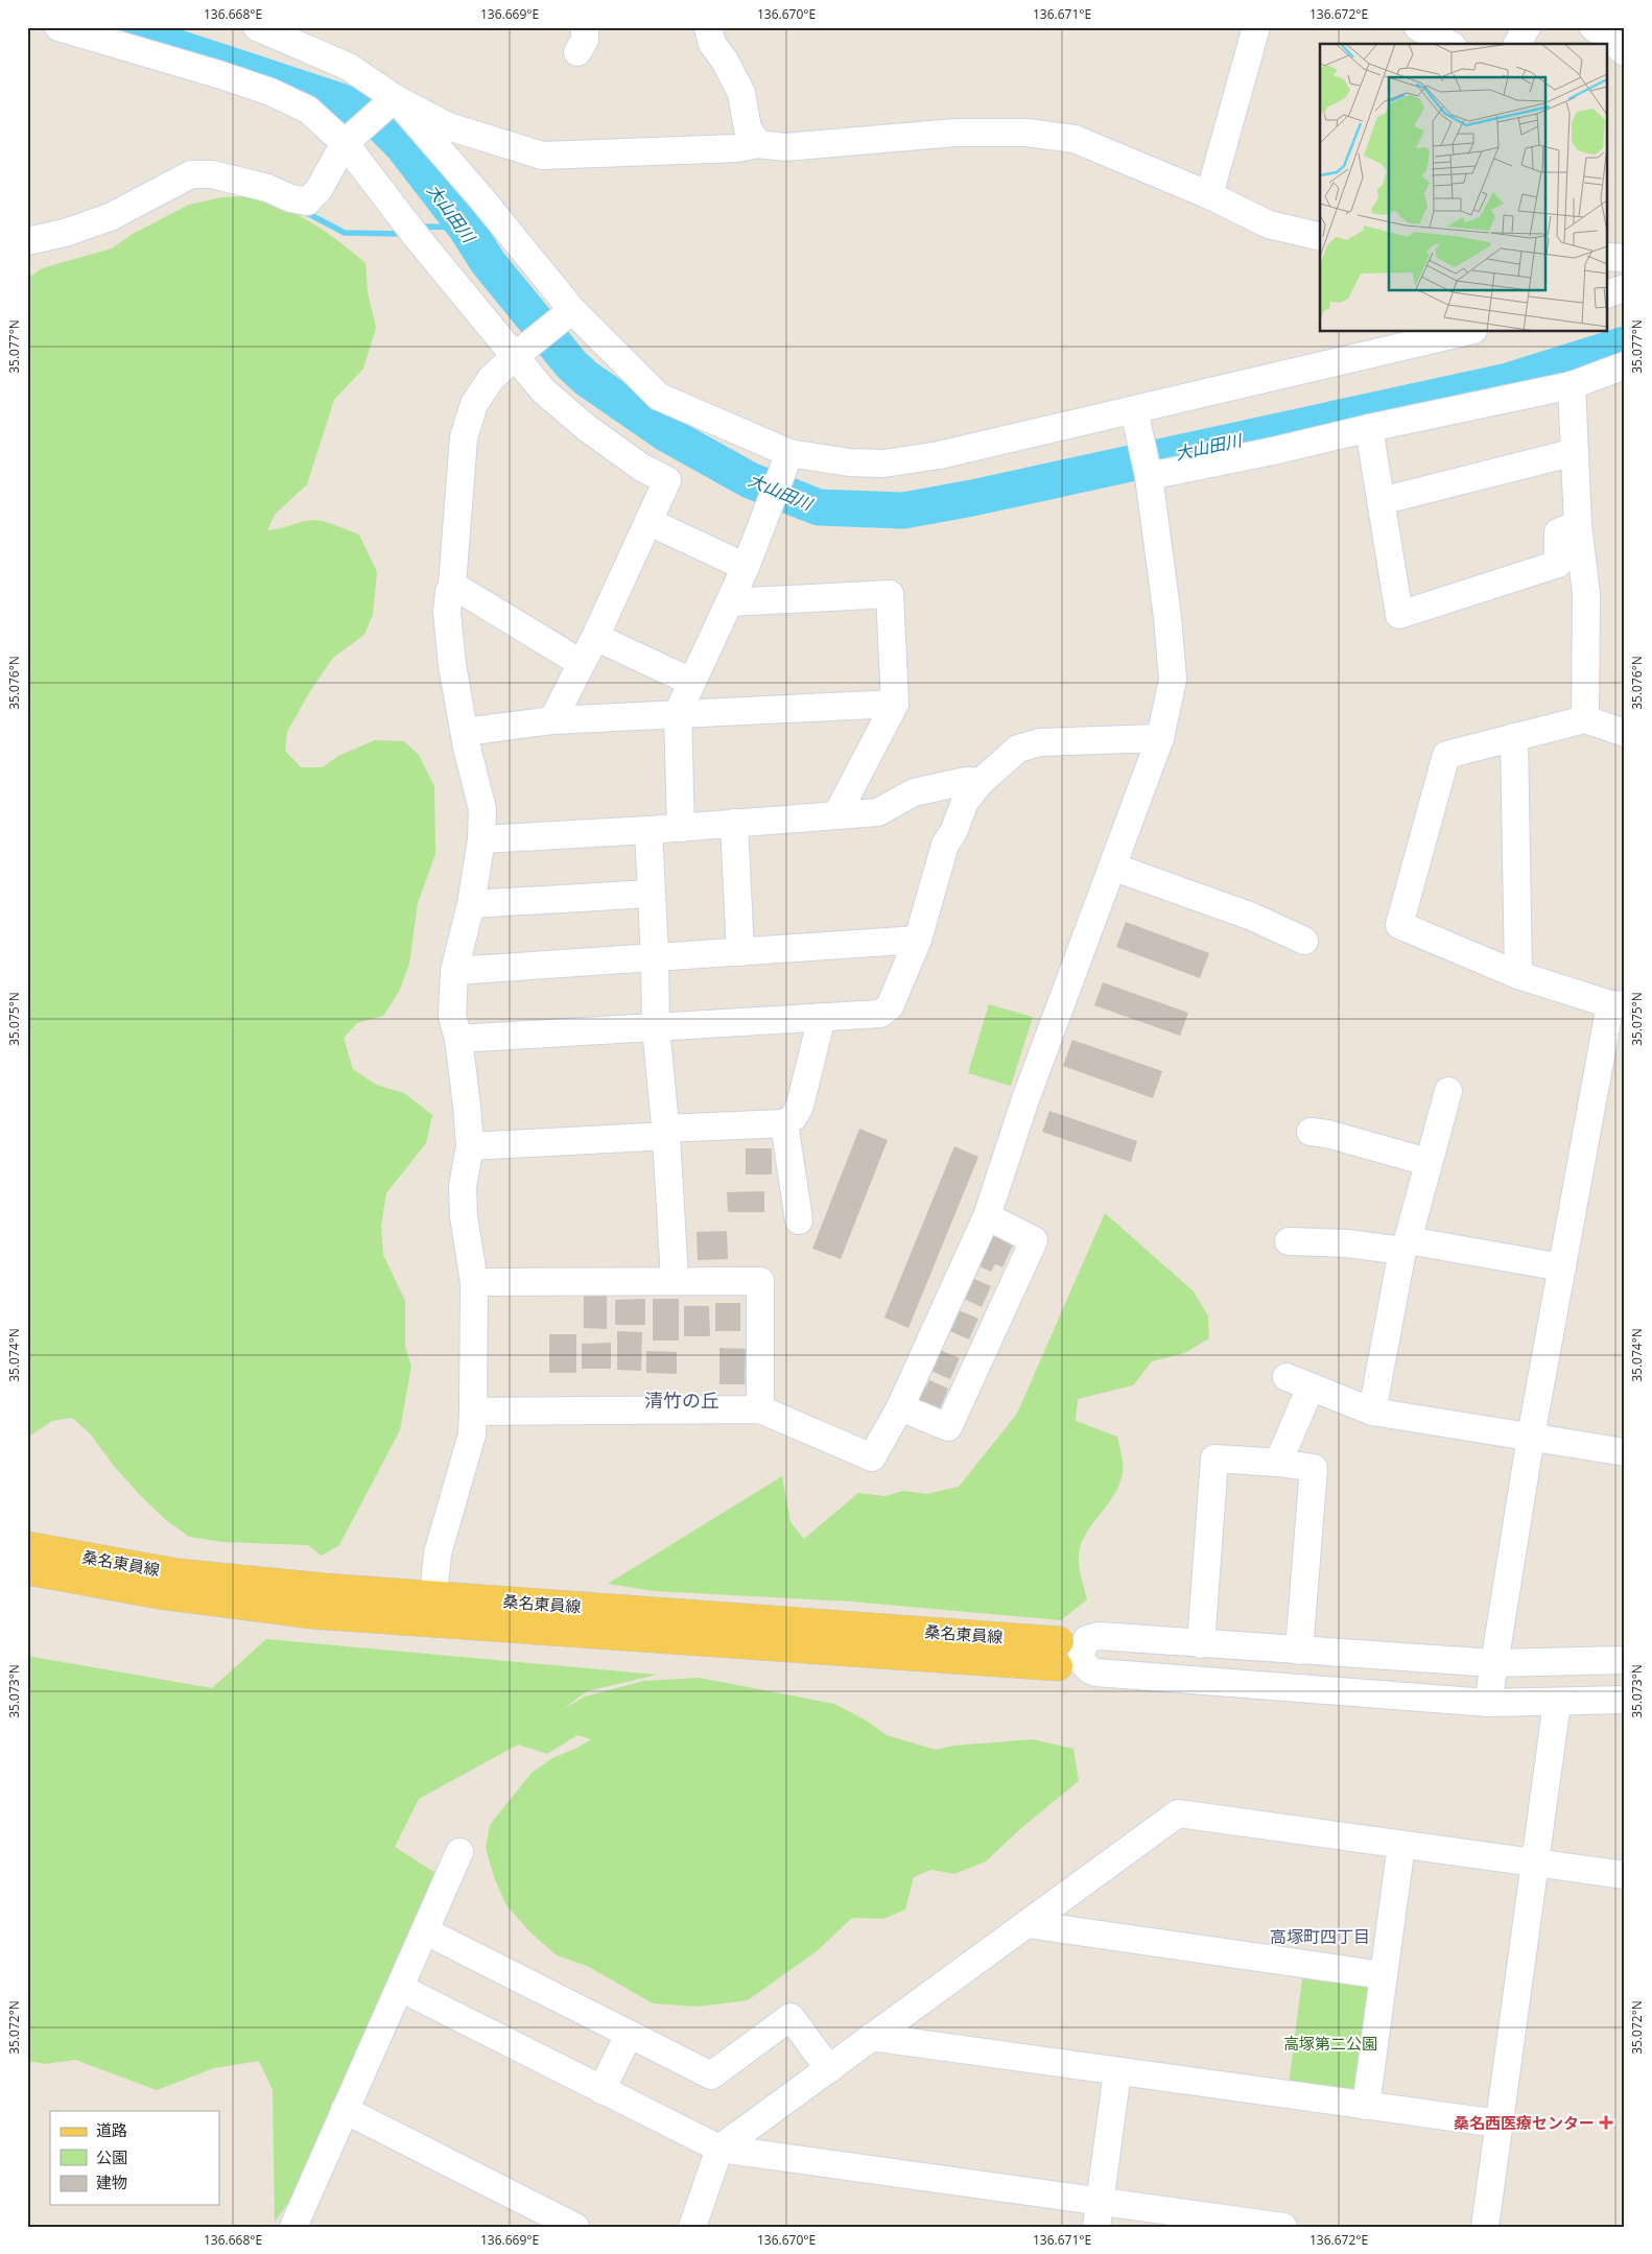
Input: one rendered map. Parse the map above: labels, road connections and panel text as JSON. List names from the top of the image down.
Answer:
{
  "streets": {
    "main road": ["桑名東員線"]
  },
  "districts": ["清竹の丘", "高塚町四丁目"],
  "water": ["大山田川"],
  "parks": ["高塚第二公園"],
  "places": {
    "health": ["桑名西医療センター"]
  },
  "legend": ["道路", "公園", "建物"],
  "coordinates": [
    "136.668°E",
    "136.669°E",
    "136.670°E",
    "136.671°E",
    "136.672°E",
    "35.077°N",
    "35.076°N",
    "35.075°N",
    "35.074°N",
    "35.073°N",
    "35.072°N"
  ]
}
